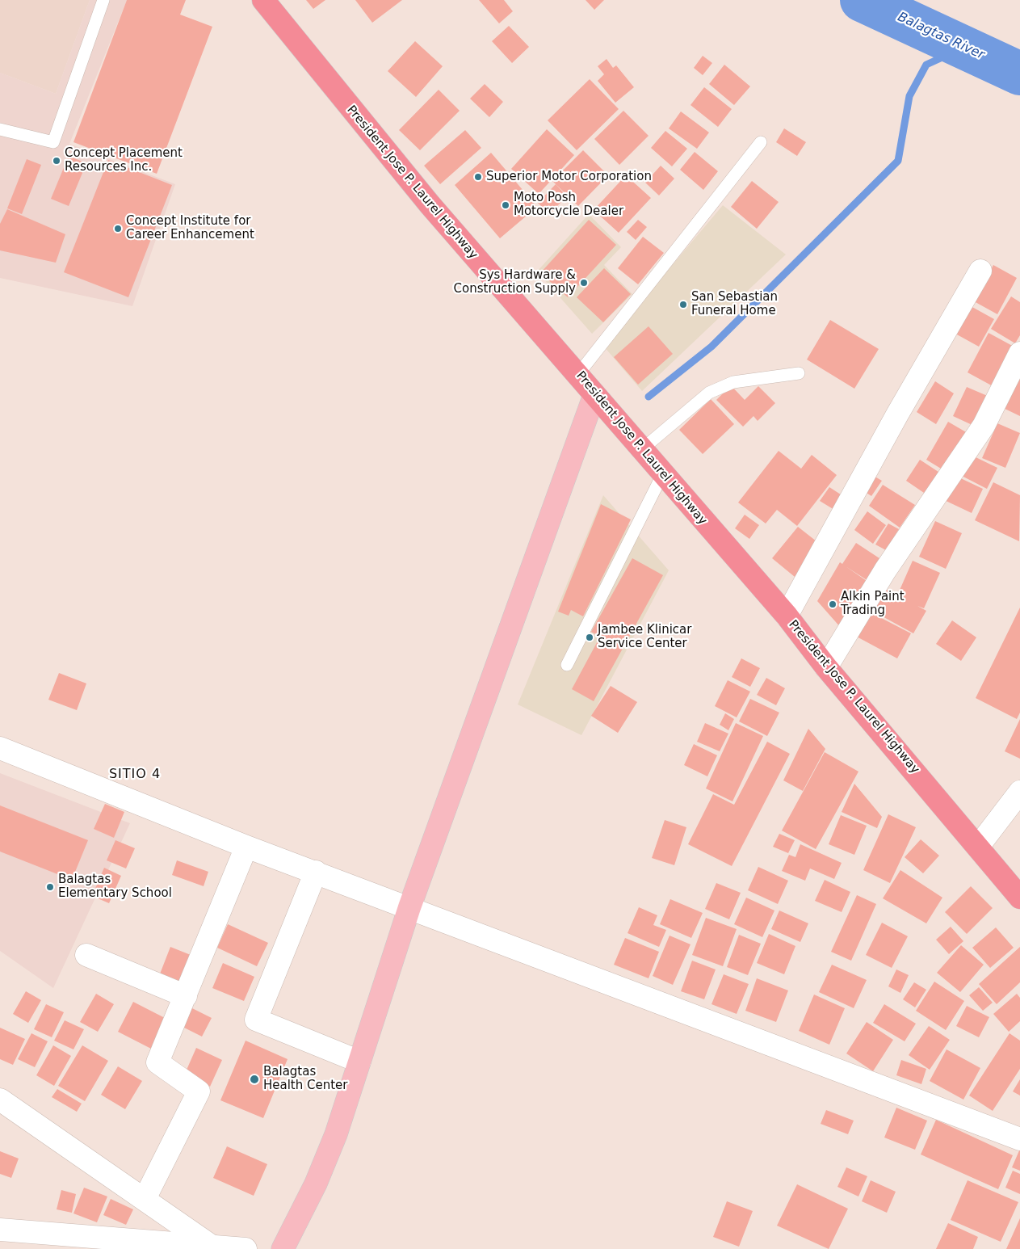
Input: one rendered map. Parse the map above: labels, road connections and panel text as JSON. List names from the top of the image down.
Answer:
{
  "streets": {
    "highway": ["President Jose P. Laurel Highway"]
  },
  "districts": ["SITIO 4"],
  "water": ["Balagtas River"],
  "places": [
    "Concept Placement Resources Inc.",
    "Superior Motor Corporation",
    "Moto Posh Motorcycle Dealer",
    "Concept Institute for Career Enhancement",
    "Sys Hardware & Construction Supply",
    "San Sebastian Funeral Home",
    "Alkin Paint Trading",
    "Jambee Klinicar Service Center",
    "Balagtas Elementary School",
    "Balagtas Health Center"
  ]
}
